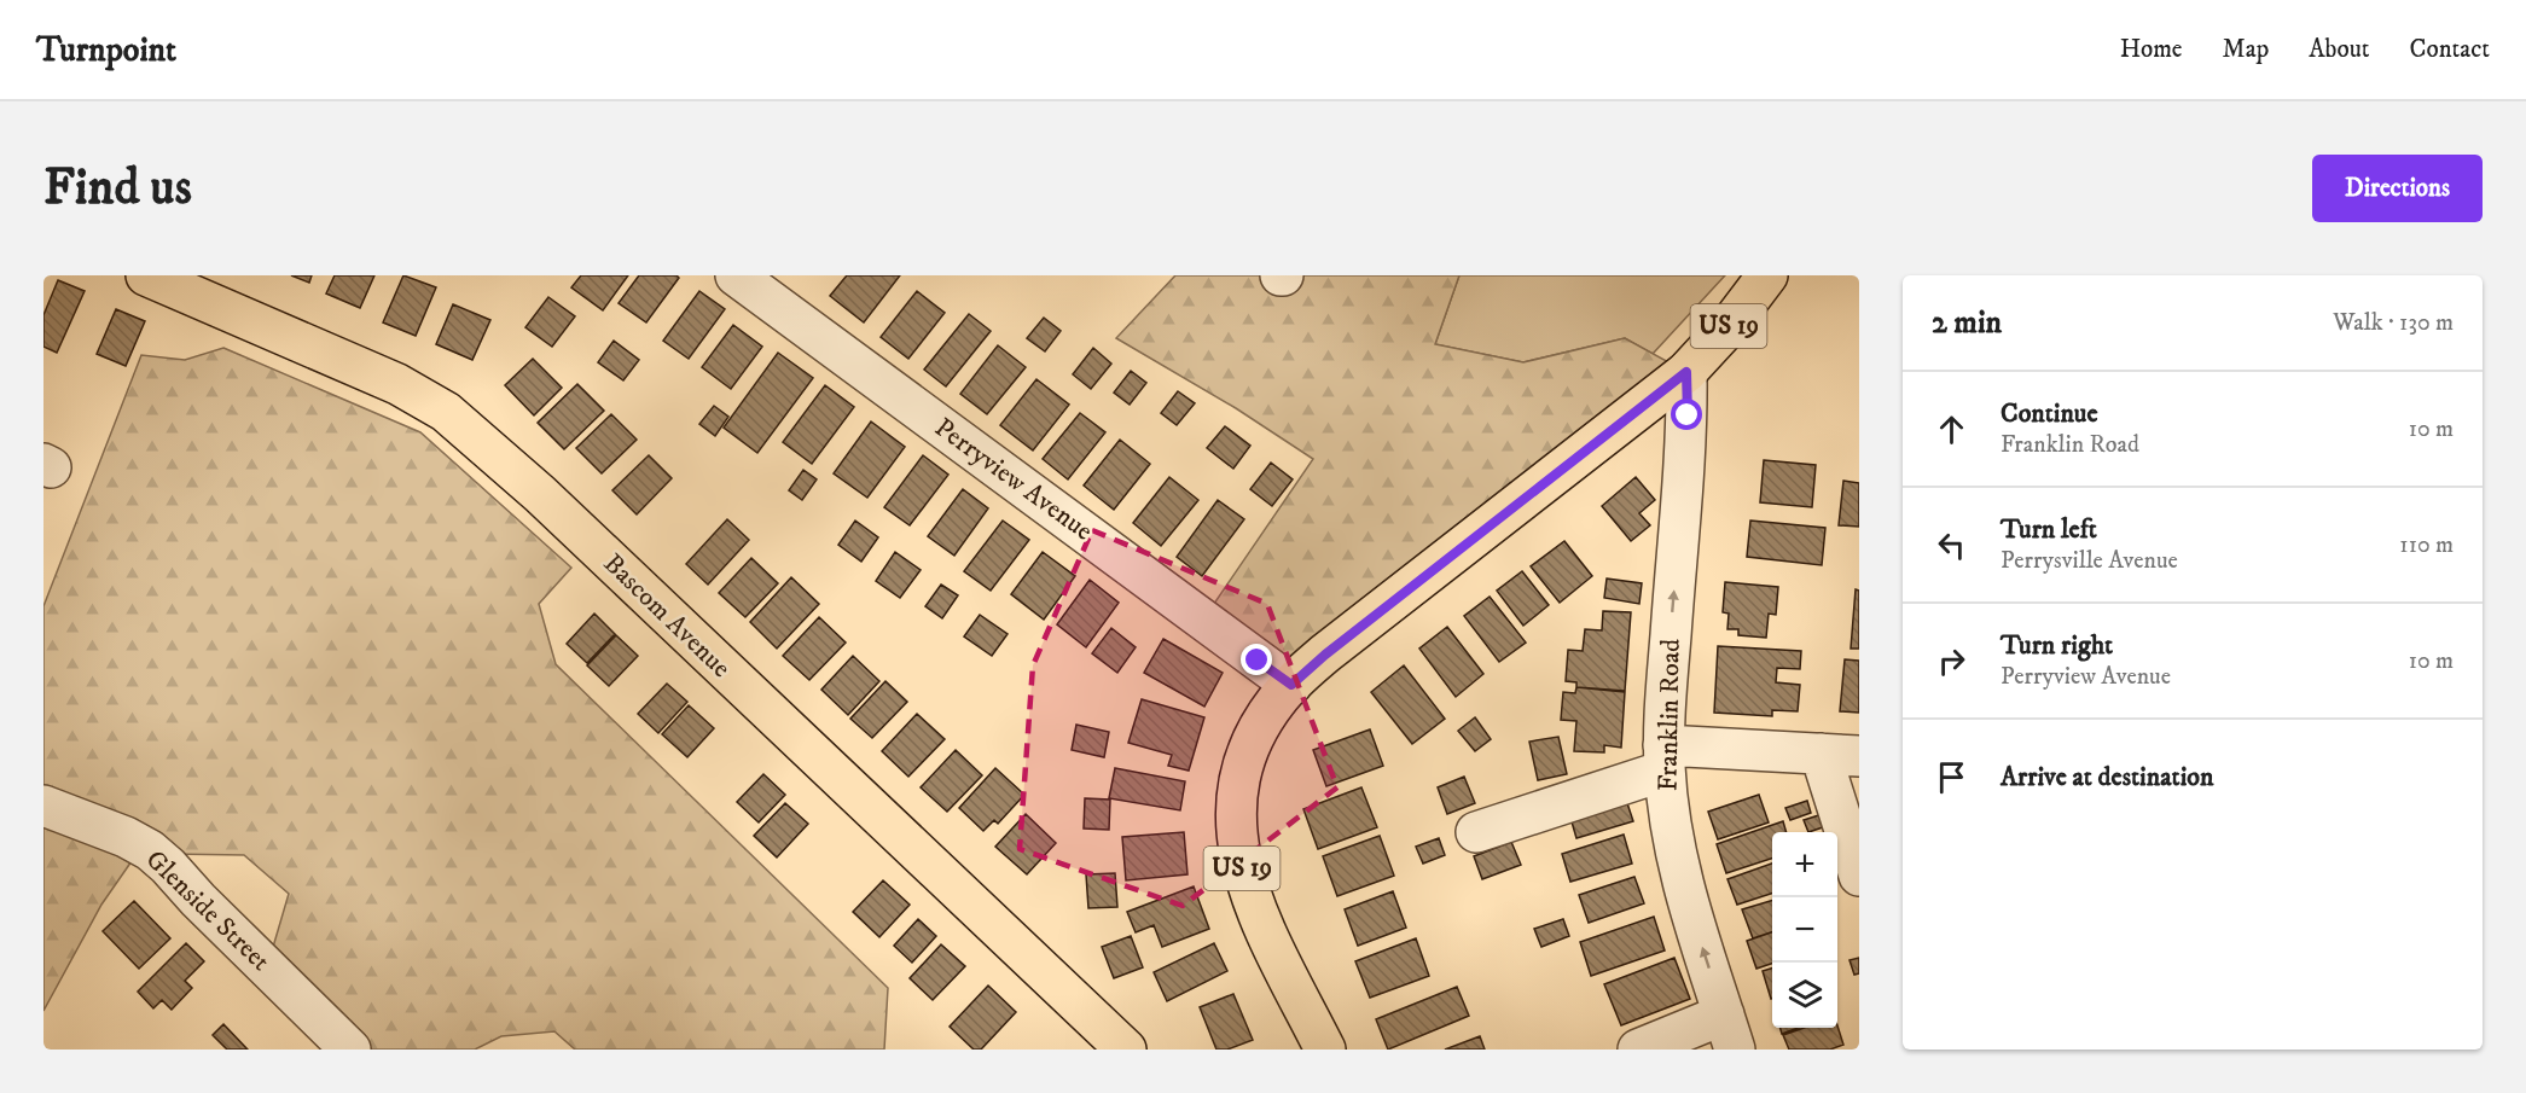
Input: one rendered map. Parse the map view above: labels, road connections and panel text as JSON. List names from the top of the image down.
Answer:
{
  "streets": {
    "main road": ["US 19", "Bascom Avenue"],
    "street": ["Perryview Avenue", "Franklin Road", "Glenside Street"]
  },
  "crossings": [
    ["US 19", "Perryview Avenue"],
    ["US 19", "Franklin Road"]
  ],
  "one_way": ["Franklin Road"],
  "page": {
    "header": "Turnpoint",
    "nav": [
      "Home",
      "Map",
      "About",
      "Contact"
    ],
    "buttons": "Directions",
    "title": "Find us",
    "heading": ["2 min", "Walk · 130 m"],
    "list": [
      ["Continue", "Franklin Road", "10 m"],
      ["Turn left", "Perrysville Avenue", "110 m"],
      ["Turn right", "Perryview Avenue", "10 m"],
      "Arrive at destination"
    ],
    "map_buttons": ["+", "−"]
  }
}
